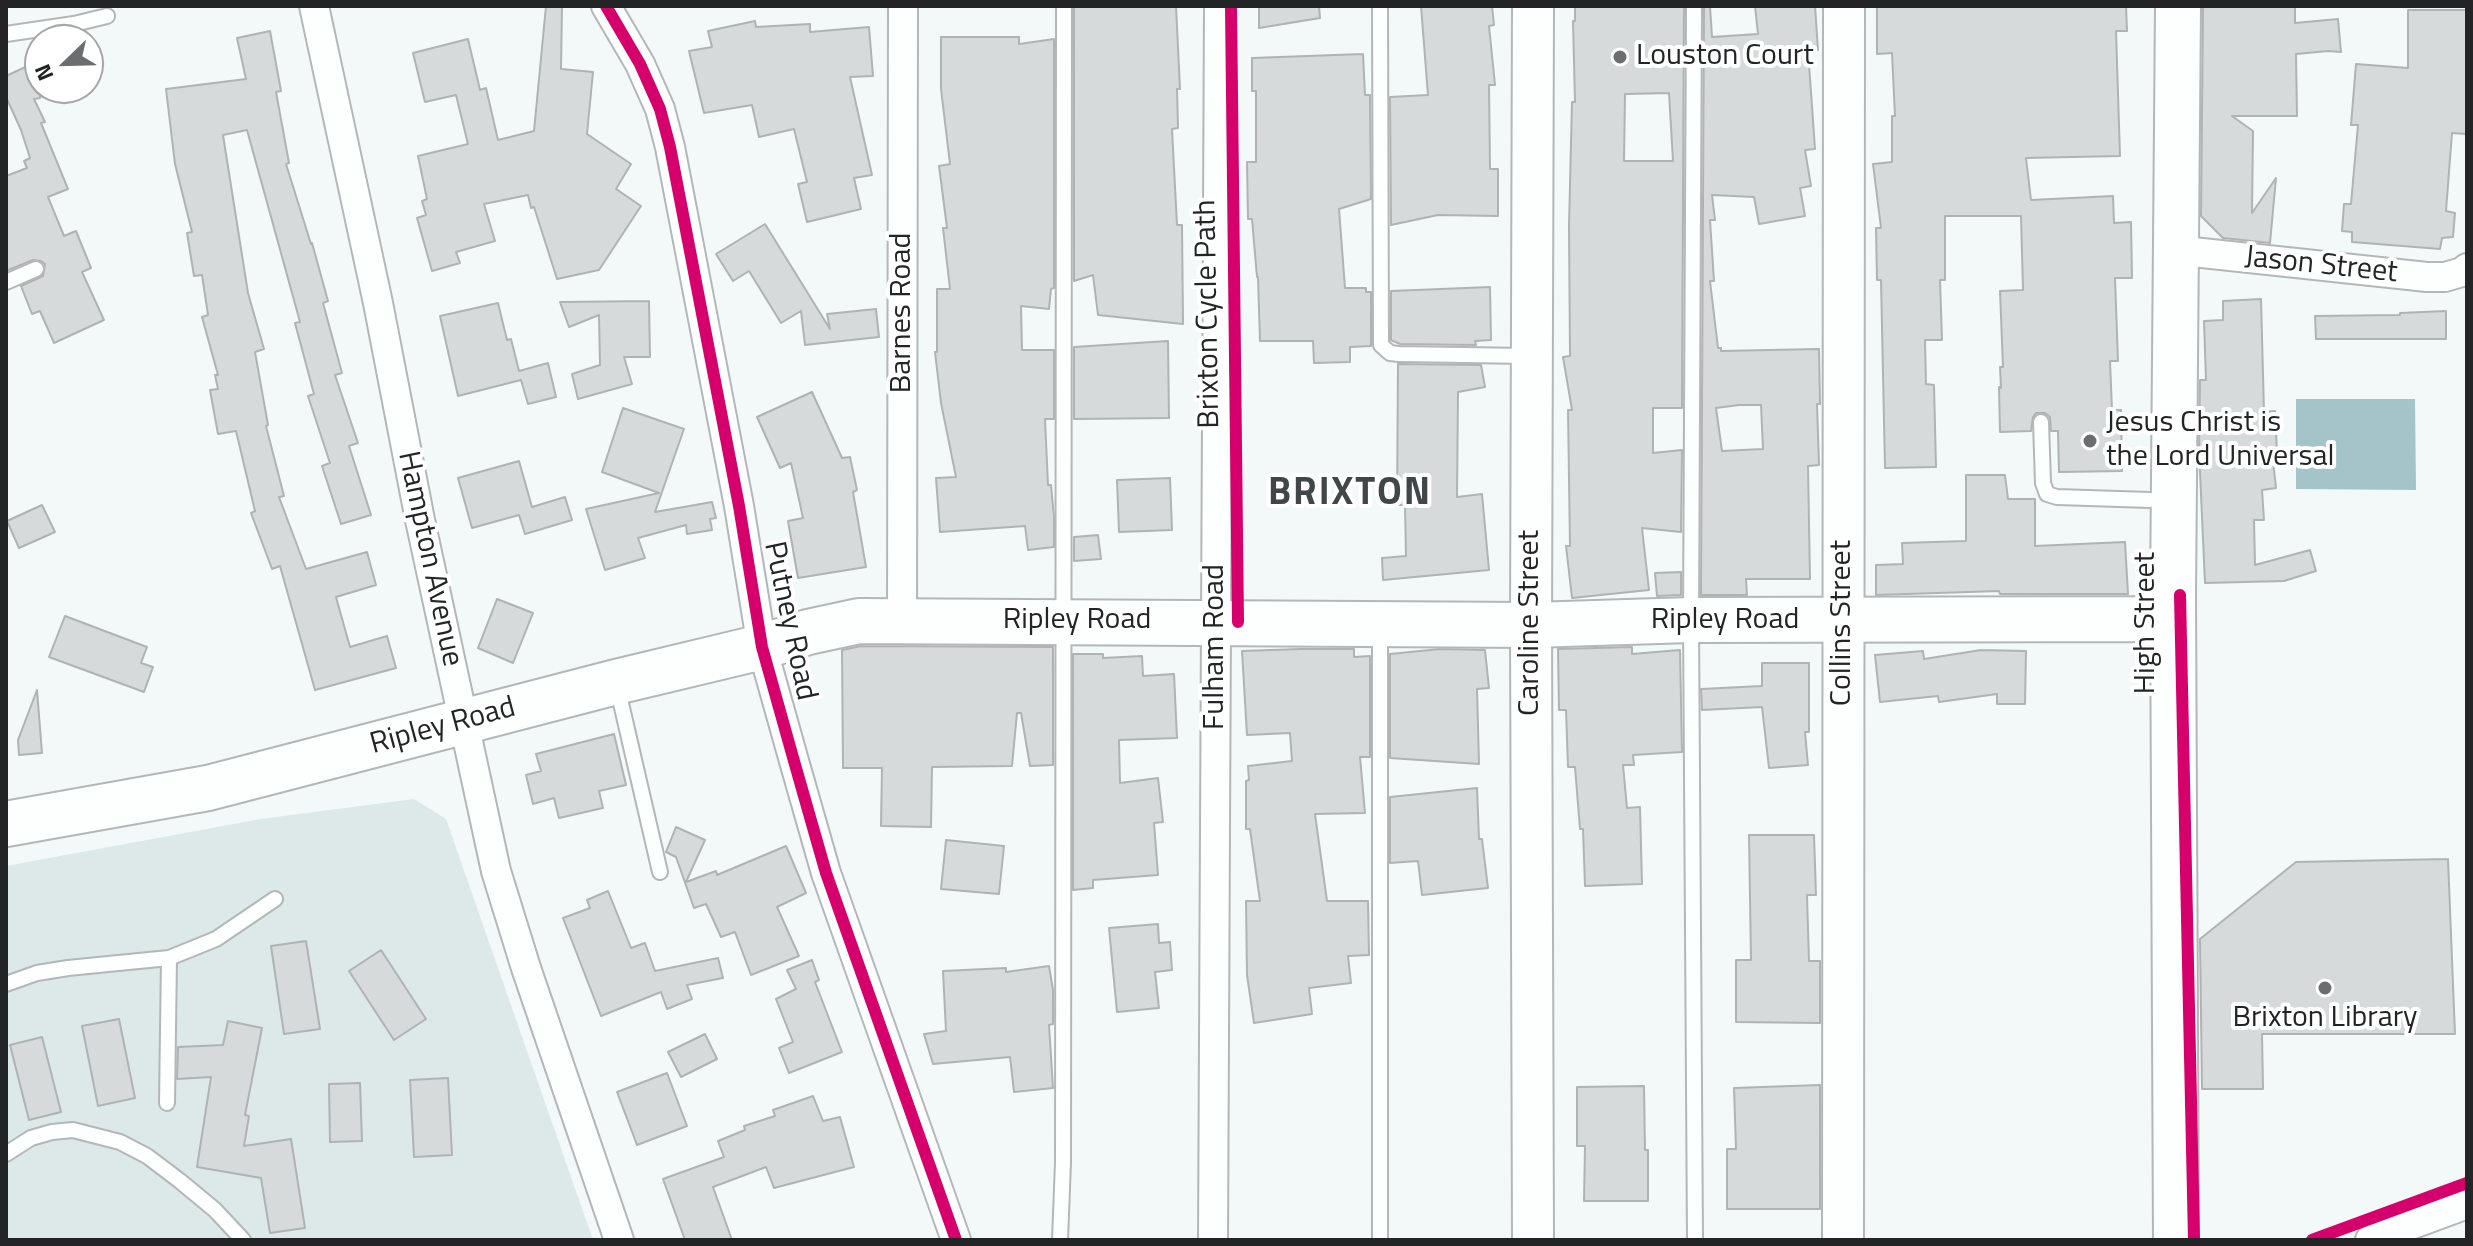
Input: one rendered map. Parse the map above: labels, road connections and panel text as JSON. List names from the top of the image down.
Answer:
{
  "streets": {
    "main road": ["Ripley Road", "High Street"],
    "street": [
      "Jason Street",
      "Barnes Road",
      "Hampton Avenue",
      "Putney Road",
      "Caroline Street",
      "Collins Street",
      "Fulham Road"
    ],
    "cycle path": ["Brixton Cycle Path"]
  },
  "crossings": [
    ["Jason Street", "High Street"],
    ["Barnes Road", "Ripley Road"],
    ["Hampton Avenue", "Ripley Road"],
    ["Putney Road", "Ripley Road"],
    ["Ripley Road", "Caroline Street"],
    ["Ripley Road", "Collins Street"],
    ["Ripley Road", "High Street"],
    ["Ripley Road", "Fulham Road"]
  ],
  "districts": ["BRIXTON"],
  "places": ["Louston Court", "Jesus Christ is the Lord Universal", "Brixton Library"],
  "north": "bottom left"
}
